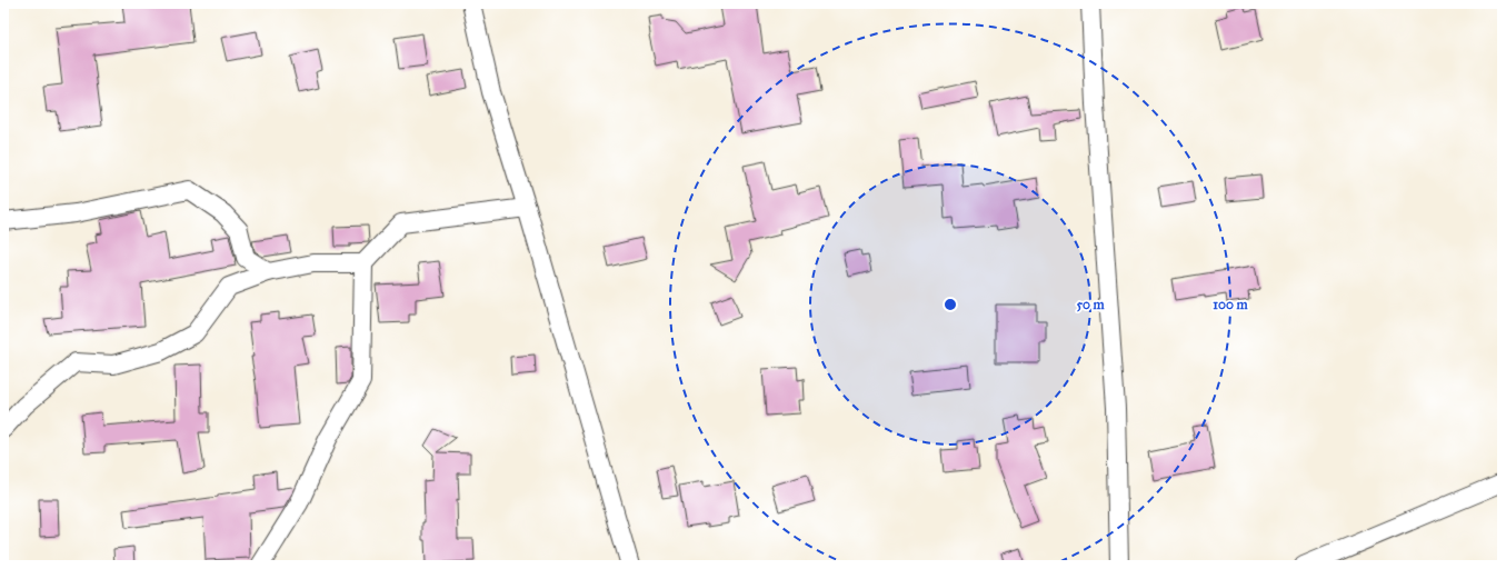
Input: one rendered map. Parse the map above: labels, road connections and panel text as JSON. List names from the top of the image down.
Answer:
{
  "rings": ["50 m", "100 m"]
}
